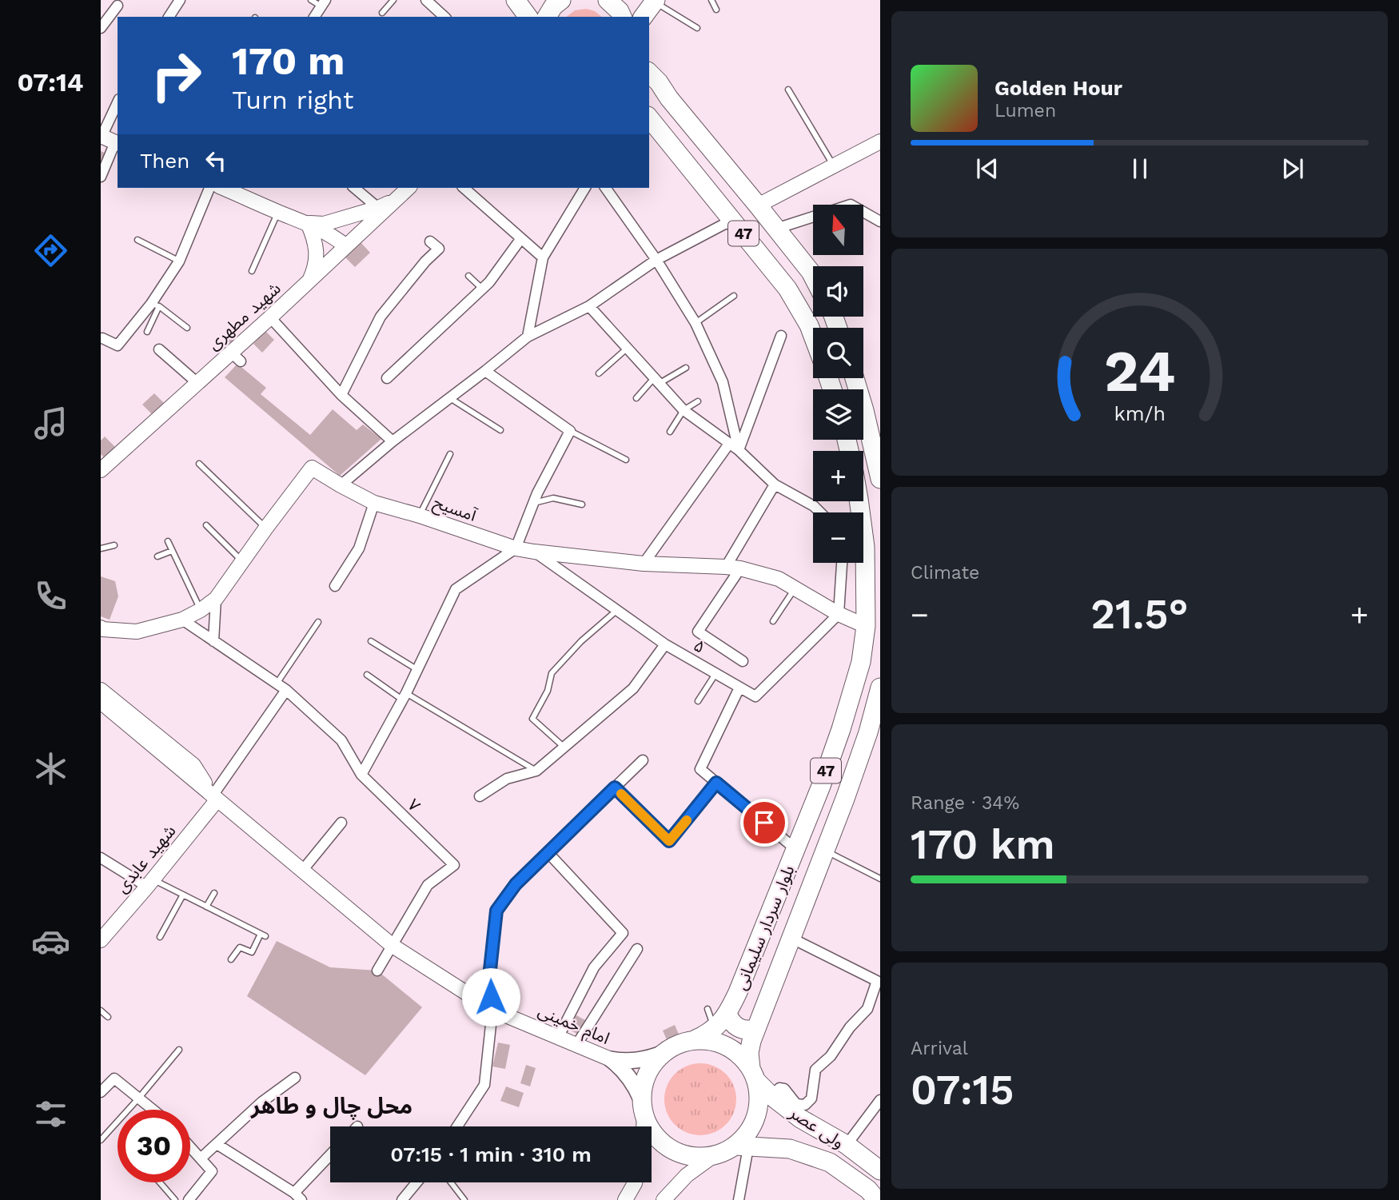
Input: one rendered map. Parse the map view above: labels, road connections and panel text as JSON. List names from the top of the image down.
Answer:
{
  "streets": {
    "highway": ["47", "بلوار سردار سلیمانی", "ولی عصر"],
    "main road": [
      "شهید مطهری",
      "آمسیح",
      "شهید عابدی",
      "امام خمینی"
    ],
    "street": ["۵", "۷"]
  },
  "crossings": [
    ["47", "بلوار سردار سلیمانی"],
    ["47", "ولی عصر"],
    ["آمسیح", "۵"],
    ["آمسیح", "۷"],
    ["آمسیح", "بلوار سردار سلیمانی"],
    ["۷", "امام خمینی"],
    ["شهید عابدی", "امام خمینی"],
    ["بلوار سردار سلیمانی", "ولی عصر"]
  ],
  "districts": ["محل چال و طاهر"],
  "north": "top",
  "page": {
    "tabs": "07:14",
    "turn": ["170 m", "Turn right"],
    "song": ["Golden Hour", "Lumen"],
    "then": "Then",
    "map_buttons": ["+", "−"],
    "tile": [
      "Climate",
      ["Range · 34%", "170 km"],
      ["Arrival", "07:15"]
    ],
    "heat": ["−", "21.5°", "+"],
    "limit": "30",
    "trip": "07:15 · 1 min · 310 m",
    "gauge": ["24", "km/h"]
  }
}
